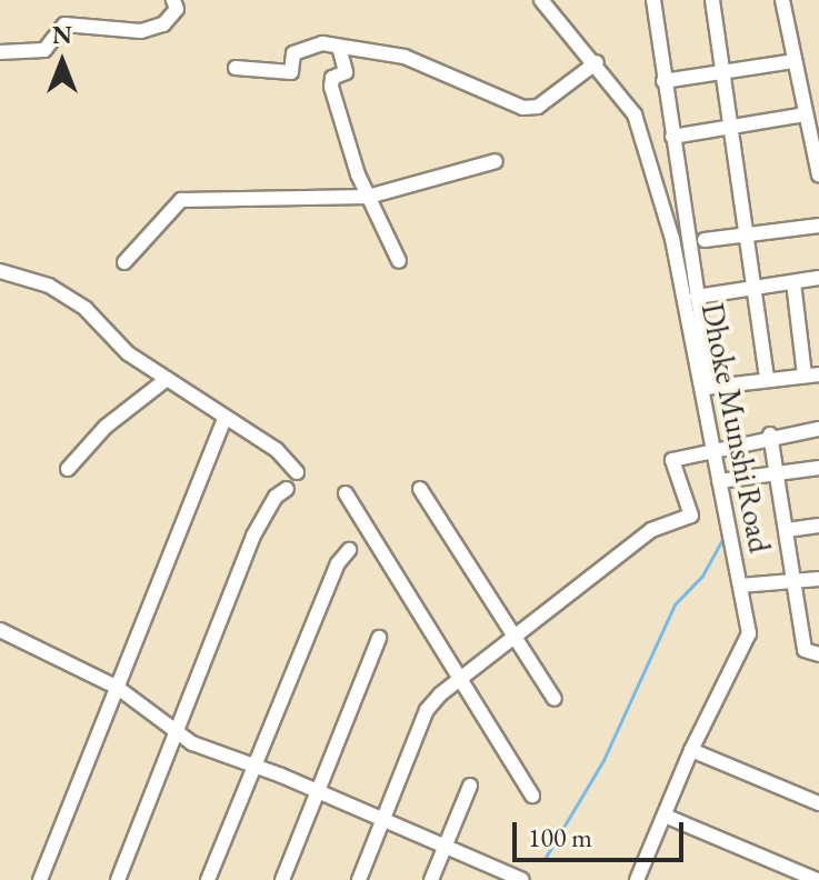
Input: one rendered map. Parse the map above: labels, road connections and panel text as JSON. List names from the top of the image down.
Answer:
{
  "streets": {
    "street": ["Dhoke Munshi Road"]
  },
  "scale_bar": "100 m",
  "north": "top"
}
